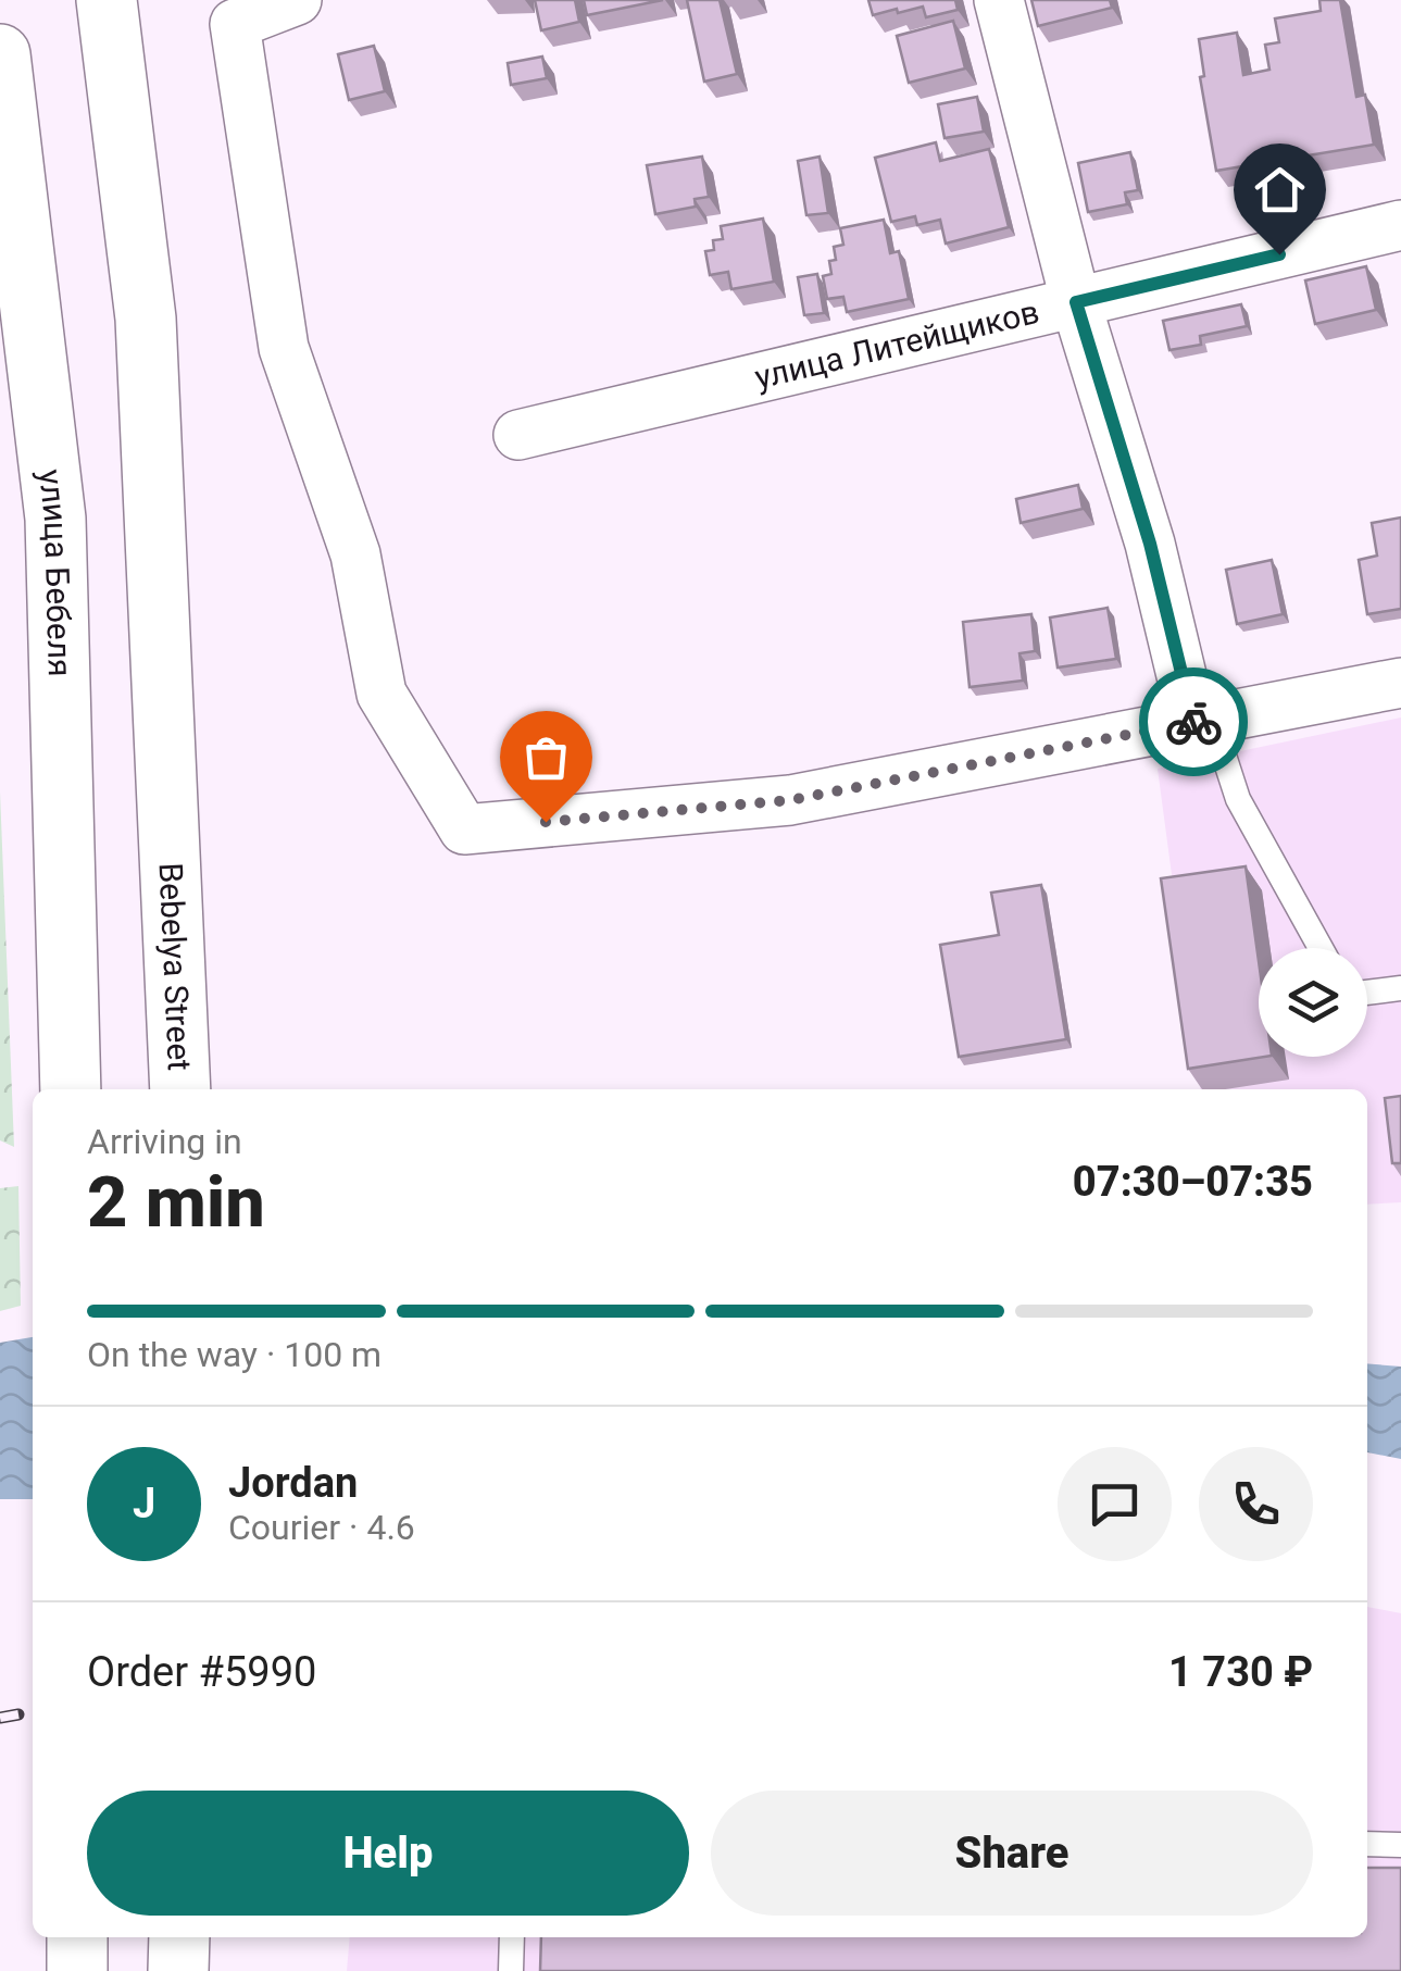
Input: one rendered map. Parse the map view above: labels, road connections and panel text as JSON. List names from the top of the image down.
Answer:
{
  "streets": {
    "main road": ["улица Бебеля", "Bebelya Street"],
    "street": ["улица Литейщиков"]
  },
  "page": {
    "heading": ["2 min", "Arriving in", "07:30–07:35"],
    "panel": [
      "Jordan",
      "Courier · 4.6",
      "Order #5990",
      "1 730 ₽"
    ],
    "bar": "On the way · 100 m",
    "round": "J",
    "buttons": ["Help", "Share"]
  }
}
